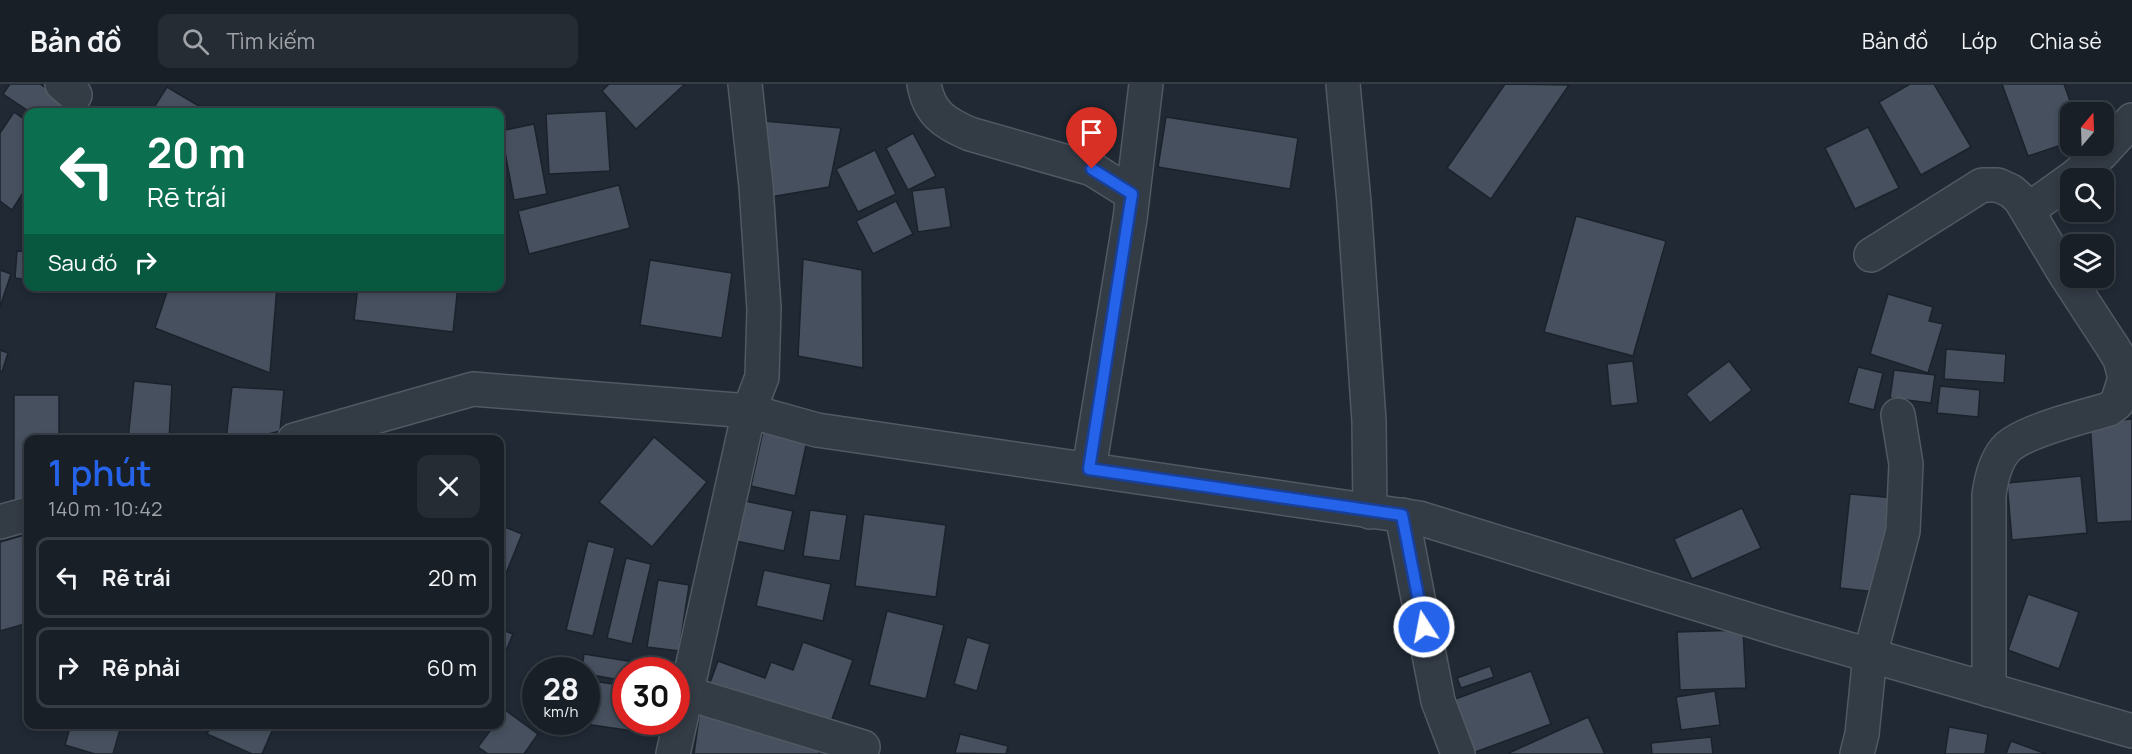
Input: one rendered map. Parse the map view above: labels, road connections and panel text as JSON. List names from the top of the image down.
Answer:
{
  "north": "top",
  "page": {
    "header": "Bản đồ",
    "search": "Tìm kiếm",
    "nav": ["Bản đồ", "Lớp", "Chia sẻ"],
    "turn": ["20 m", "Rẽ trái"],
    "then": "Sau đó",
    "heading": ["1 phút", "140 m · 10:42"],
    "list": [
      {
        "name": "Rẽ trái",
        "value": "20 m"
      },
      {
        "name": "Rẽ phải",
        "value": "60 m"
      }
    ],
    "speed": "28 km/h",
    "limit": "30"
  }
}
